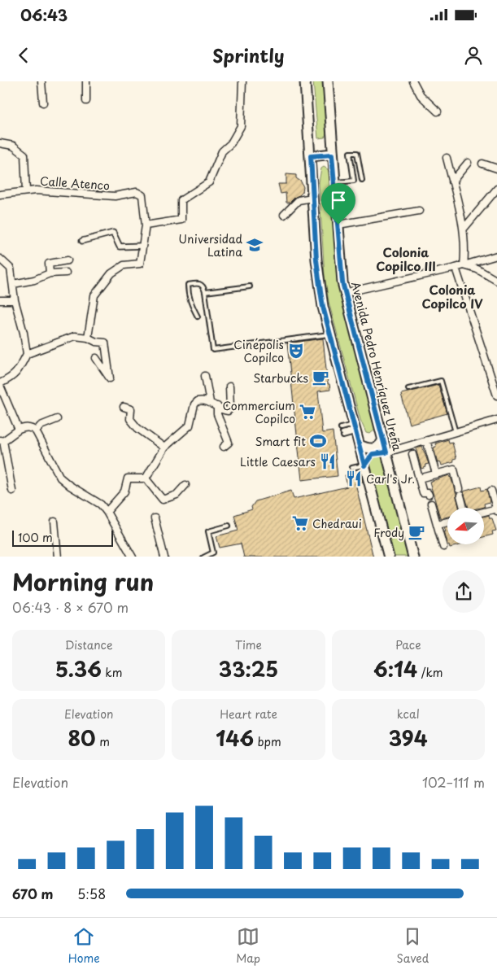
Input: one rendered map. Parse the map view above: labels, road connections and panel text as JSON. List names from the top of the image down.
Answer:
{
  "streets": {
    "main road": ["Avenida Pedro Henríquez Ureña"],
    "street": ["Calle Atenco"]
  },
  "districts": ["Colonia Copilco III", "Colonia Copilco IV"],
  "places": {
    "school or university": ["Universidad Latina"],
    "theatre": ["Cinépolis Copilco"],
    "cafe": ["Starbucks", "Frody"],
    "supermarket": ["Commercium Copilco", "Chedraui"],
    "sports": ["Smart fit"],
    "restaurant": ["Little Caesars", "Carl's Jr."]
  },
  "scale_bar": "100 m",
  "north": "left",
  "page": {
    "status": "06:43",
    "header": "Sprintly",
    "scale": "100 m",
    "heading": ["Morning run", "06:43 · 8 × 670 m"],
    "stats": [
      ["Distance", "5.36 km"],
      ["Time", "33:25"],
      ["Pace", "6:14 /km"],
      ["Elevation", "80 m"],
      ["Heart rate", "146 bpm"],
      ["kcal", "394"]
    ],
    "chart": ["Elevation", "102–111 m"],
    "list": [
      {
        "name": "670 m",
        "note": "5:58"
      }
    ],
    "tabs": ["Home", "Map", "Saved"]
  }
}
